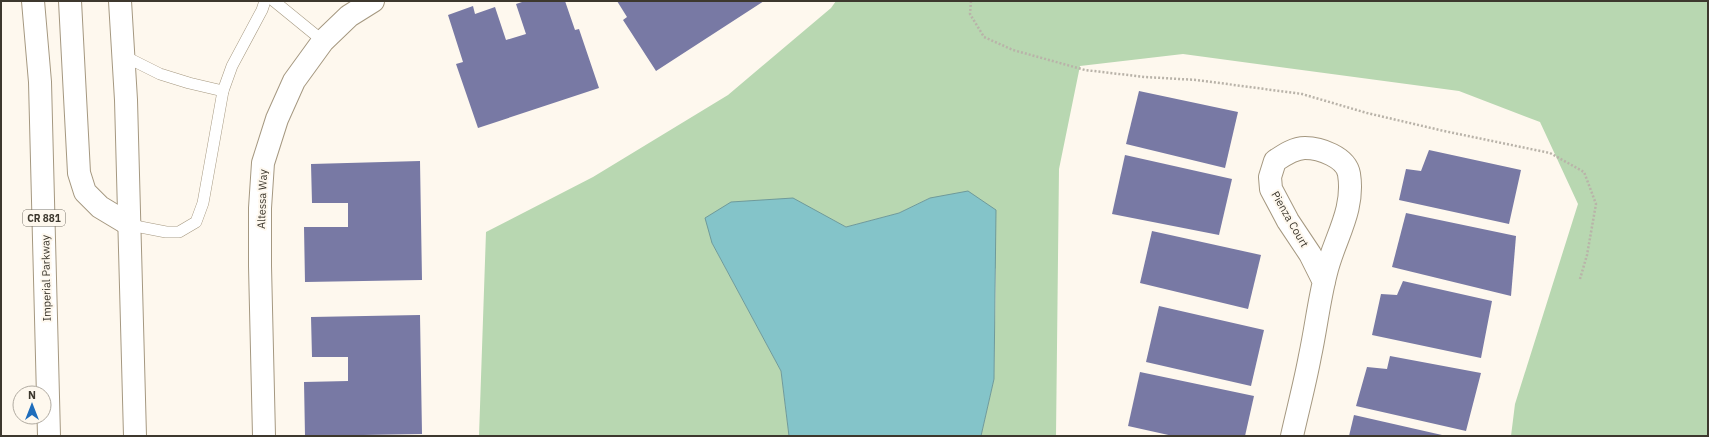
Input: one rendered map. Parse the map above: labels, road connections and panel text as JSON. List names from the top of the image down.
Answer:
{
  "streets": {
    "main road": [
      "Altessa Way",
      "CR 881",
      "Pienza Court",
      "Imperial Parkway"
    ]
  },
  "north": "top"
}
